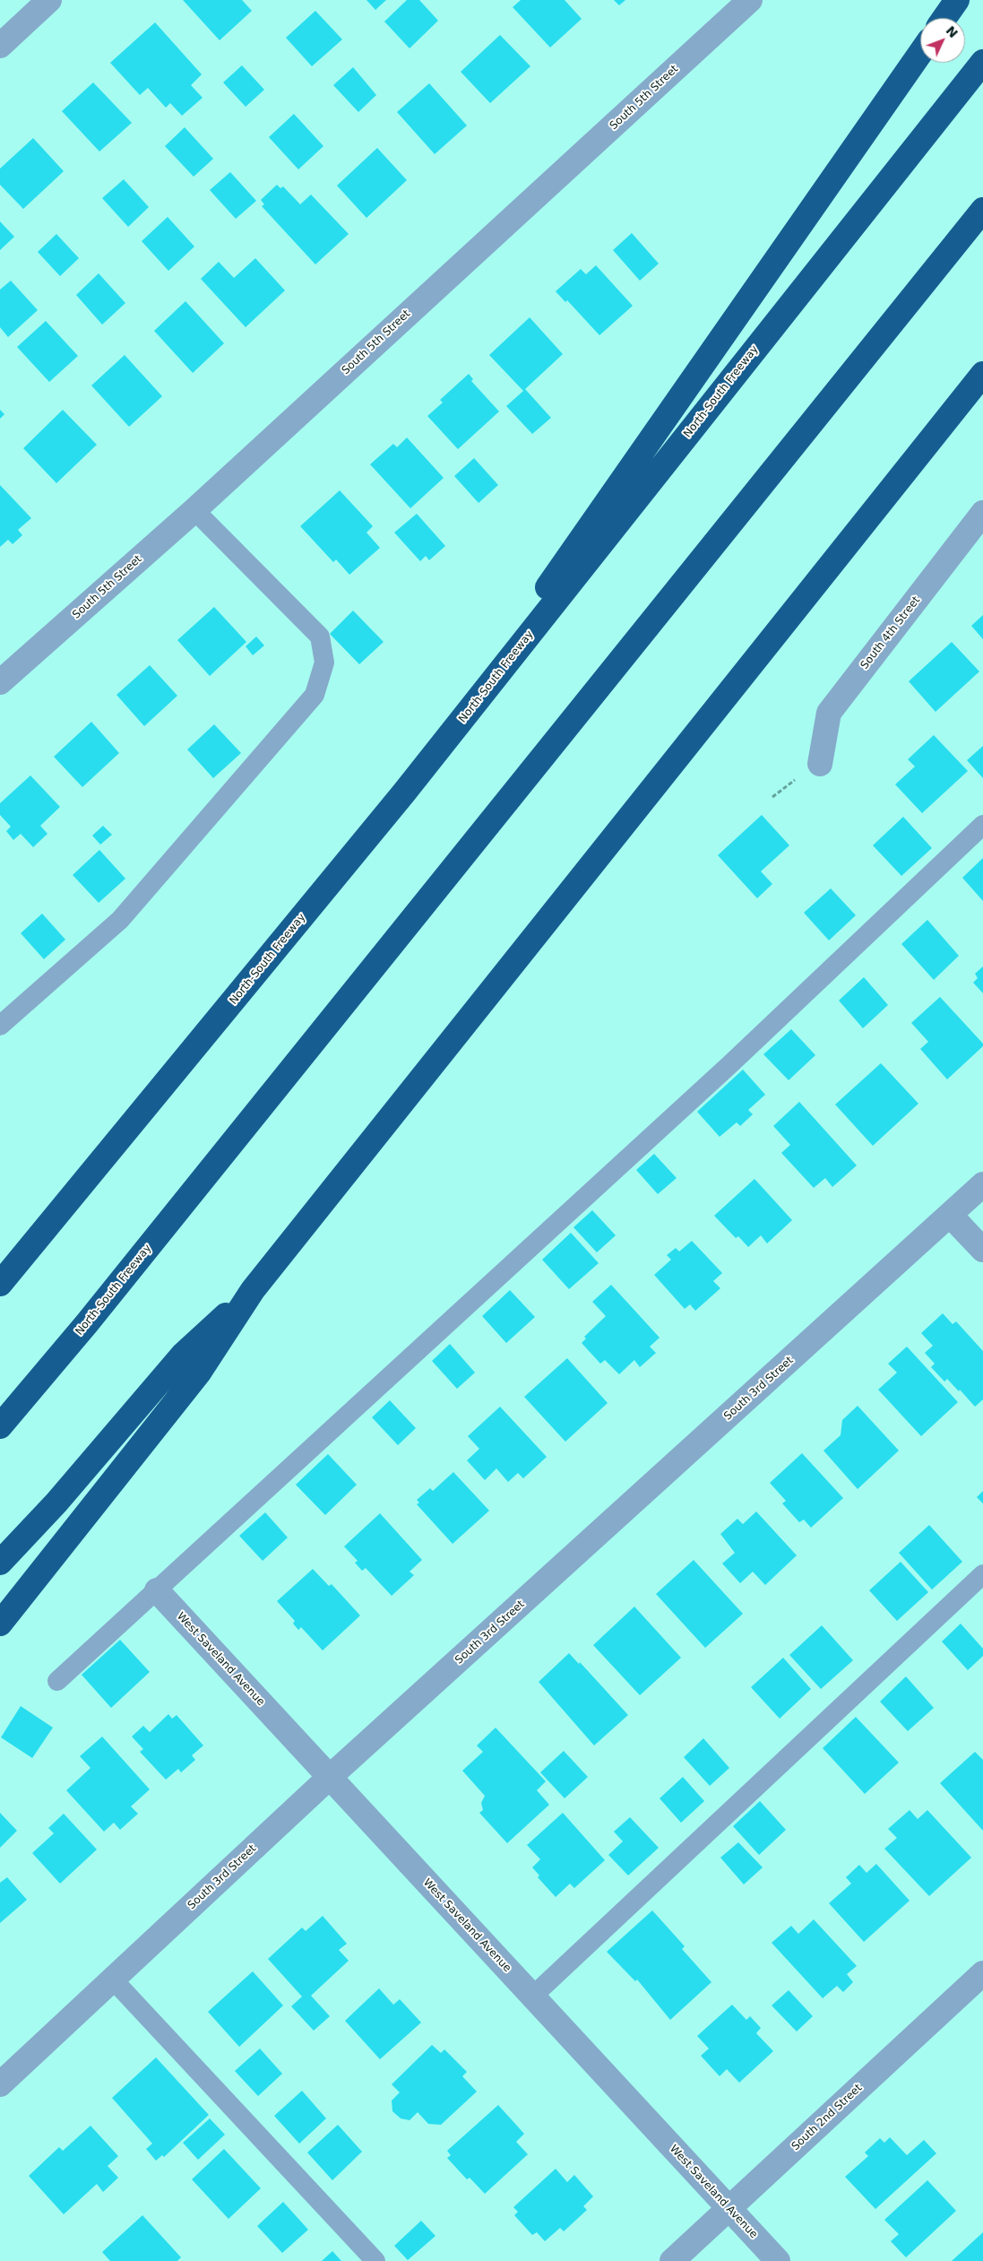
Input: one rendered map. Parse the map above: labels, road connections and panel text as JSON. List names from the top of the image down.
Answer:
{
  "streets": {
    "highway": ["North-South Freeway"],
    "street": [
      "South 5th Street",
      "South 4th Street",
      "South 3rd Street",
      "West Saveland Avenue",
      "South 2nd Street"
    ]
  },
  "crossings": [
    ["South 3rd Street", "West Saveland Avenue"],
    ["West Saveland Avenue", "South 2nd Street"]
  ],
  "north": "top right"
}
